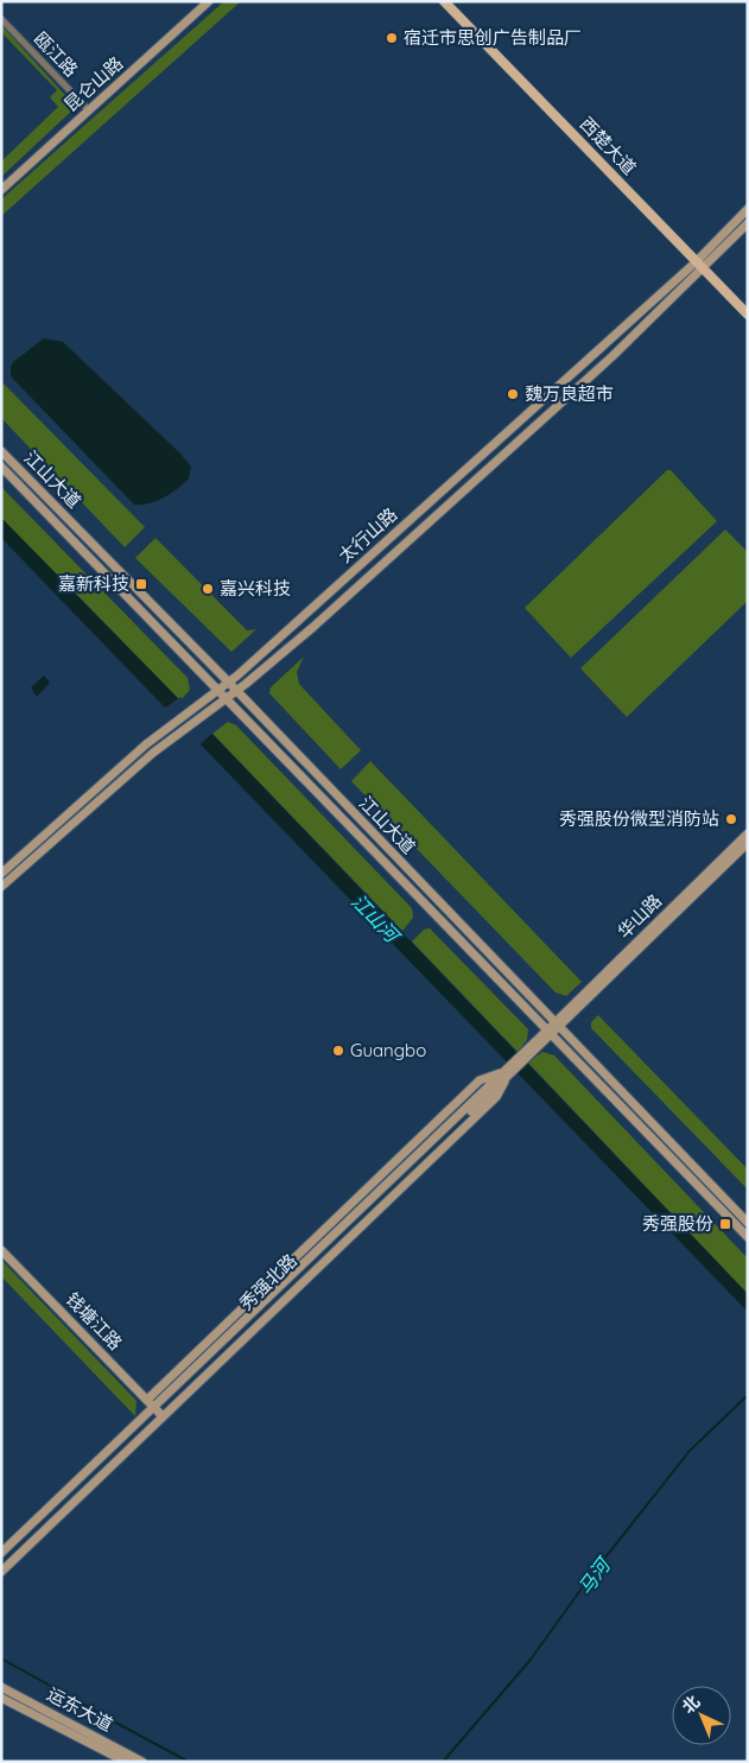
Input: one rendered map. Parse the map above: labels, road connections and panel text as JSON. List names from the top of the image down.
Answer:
{
  "streets": {
    "main road": ["西楚大道"],
    "street": [
      "瓯江路",
      "昆仑山路",
      "江山大道",
      "太行山路",
      "华山路",
      "秀强北路",
      "钱塘江路",
      "运东大道"
    ]
  },
  "crossings": [
    ["瓯江路", "昆仑山路"],
    ["西楚大道", "太行山路"],
    ["江山大道", "太行山路"],
    ["江山大道", "华山路"],
    ["江山大道", "秀强北路"],
    ["华山路", "秀强北路"],
    ["秀强北路", "钱塘江路"]
  ],
  "water": ["江山河", "马河"],
  "places": {
    "other": [
      "宿迁市思创广告制品厂",
      "魏万良超市",
      "嘉兴科技",
      "秀强股份微型消防站",
      "Guangbo"
    ],
    "transit": ["嘉新科技", "秀强股份"]
  },
  "north": "top left"
}
